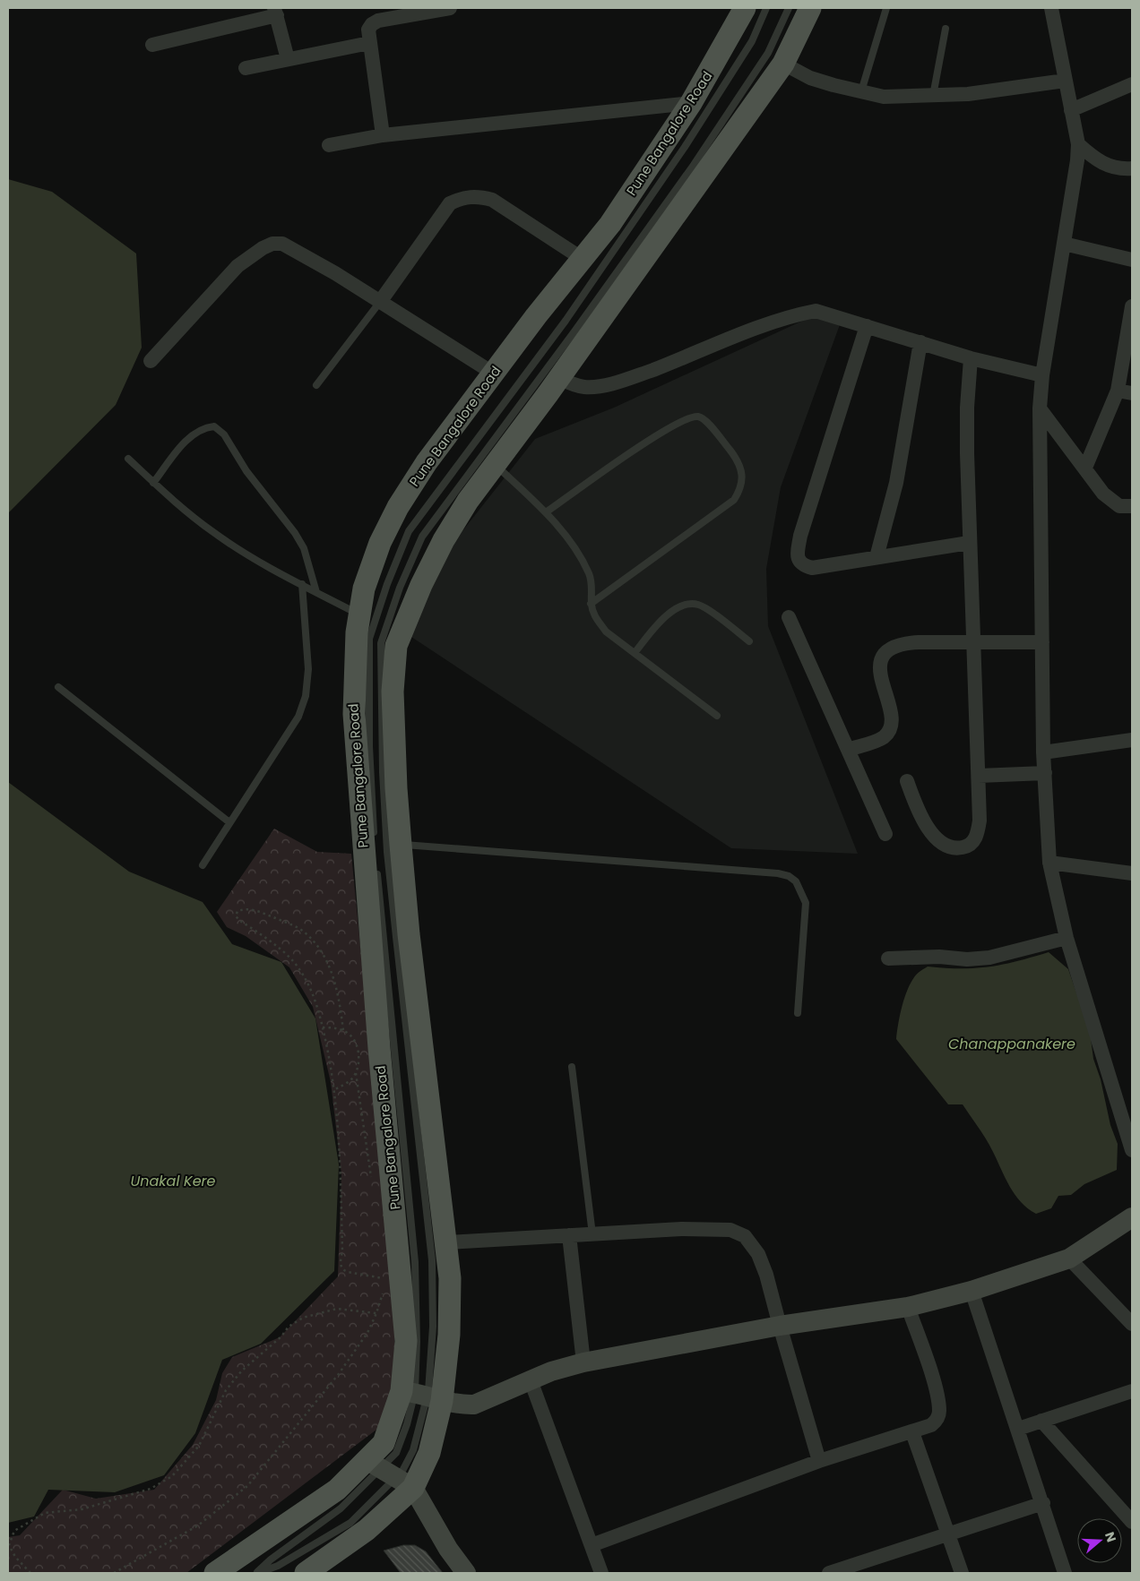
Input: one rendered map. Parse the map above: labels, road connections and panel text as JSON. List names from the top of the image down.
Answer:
{
  "streets": {
    "main road": ["Pune Bangalore Road"]
  },
  "water": ["Chanappanakere", "Unakal Kere"],
  "north": "right"
}
